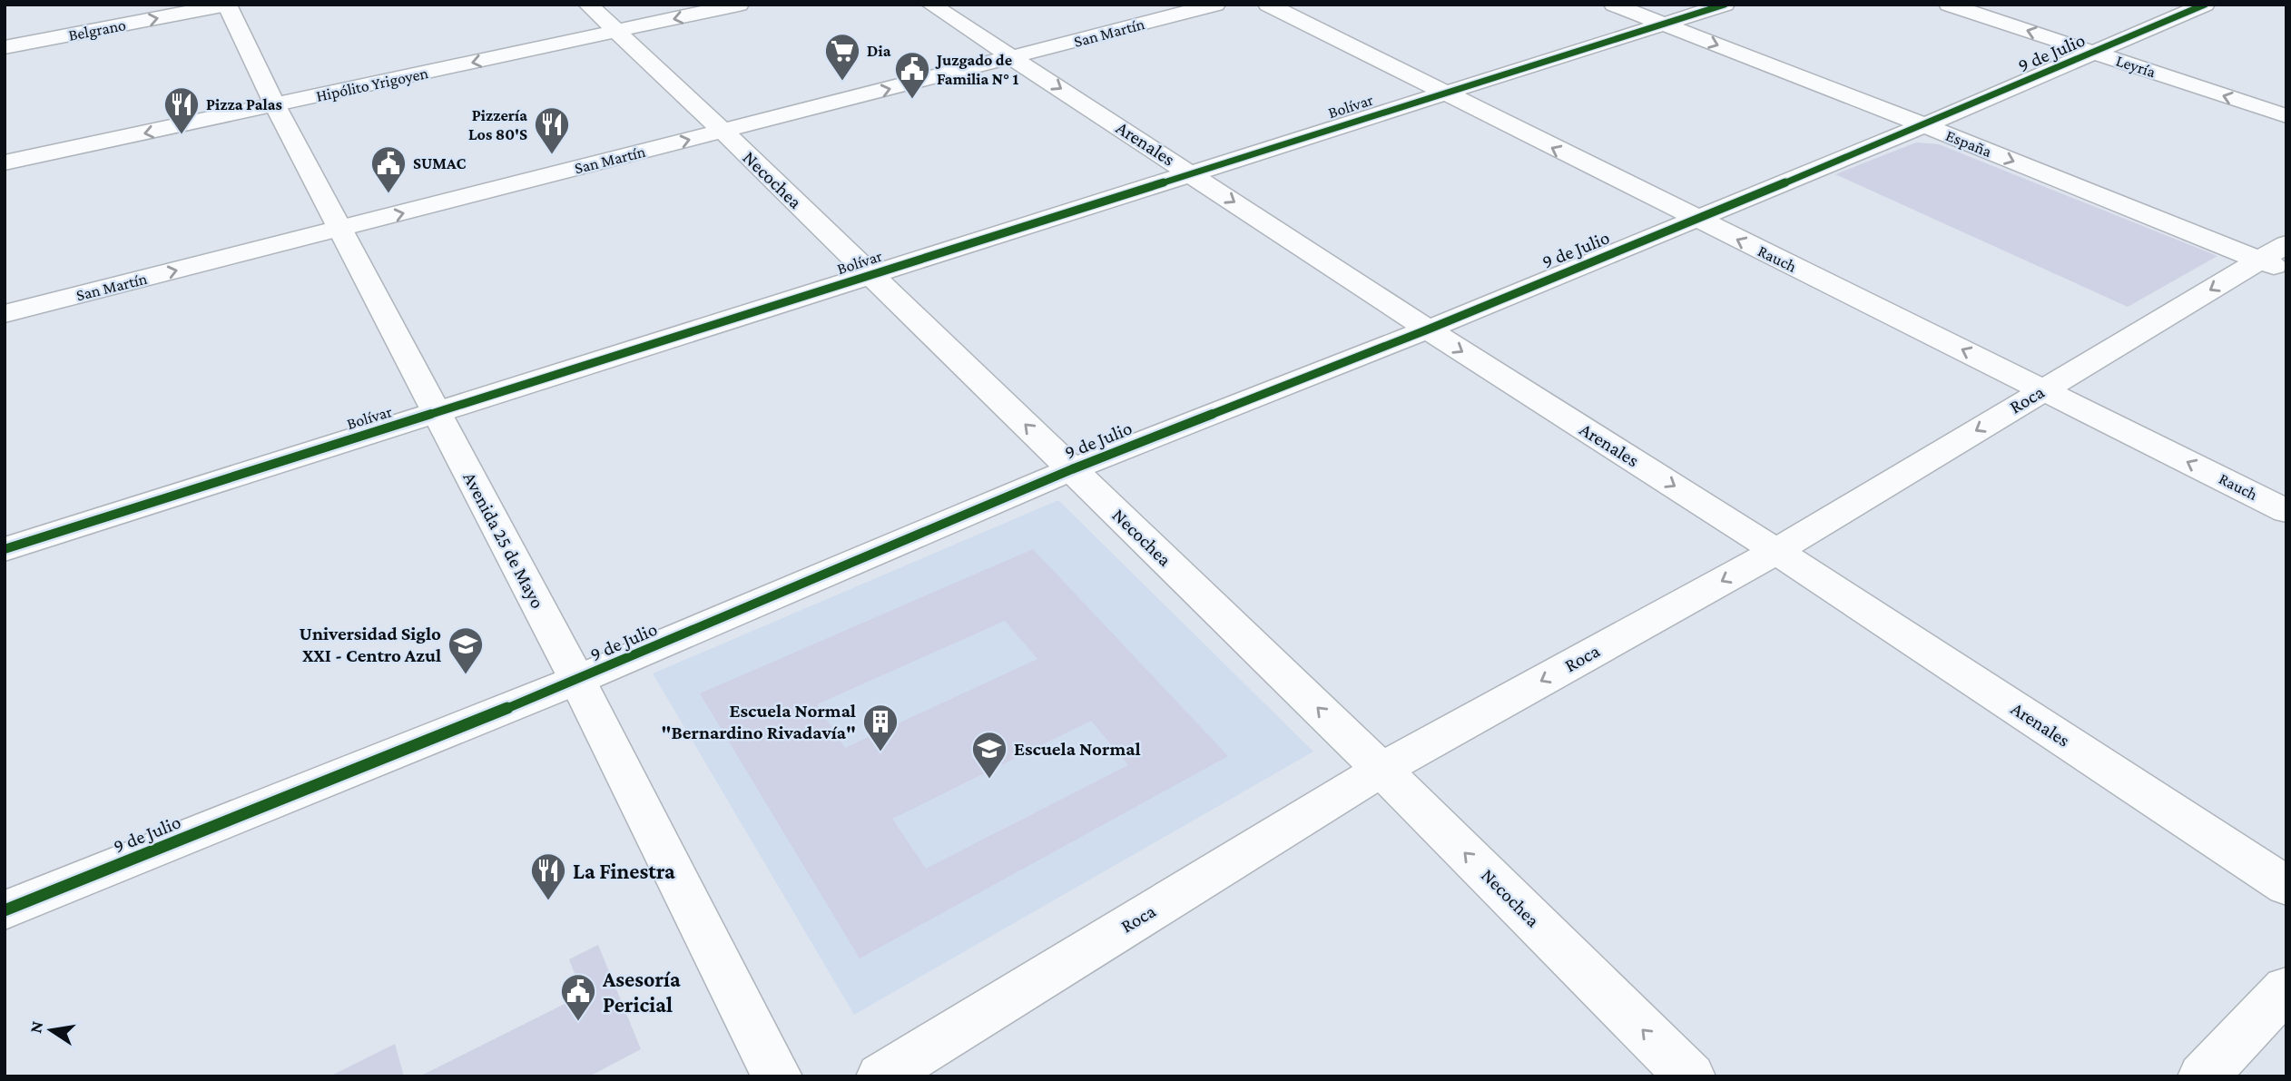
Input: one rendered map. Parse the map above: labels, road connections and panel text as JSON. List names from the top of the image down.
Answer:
{
  "streets": {
    "street": [
      "Belgrano",
      "San Martín",
      "9 de Julio",
      "Leyría",
      "Hipólito Yrigoyen",
      "Bolívar",
      "Arenales",
      "España",
      "Necochea",
      "Rauch",
      "Roca",
      "Avenida 25 de Mayo"
    ]
  },
  "crossings": [
    ["Belgrano", "Avenida 25 de Mayo"],
    ["San Martín", "Arenales"],
    ["San Martín", "Necochea"],
    ["San Martín", "Avenida 25 de Mayo"],
    ["9 de Julio", "Leyría"],
    ["9 de Julio", "Arenales"],
    ["9 de Julio", "España"],
    ["9 de Julio", "Necochea"],
    ["9 de Julio", "Rauch"],
    ["9 de Julio", "Avenida 25 de Mayo"],
    ["Hipólito Yrigoyen", "Necochea"],
    ["Hipólito Yrigoyen", "Avenida 25 de Mayo"],
    ["Bolívar", "Arenales"],
    ["Bolívar", "España"],
    ["Bolívar", "Necochea"],
    ["Bolívar", "Rauch"],
    ["Bolívar", "Avenida 25 de Mayo"],
    ["Arenales", "Roca"],
    ["España", "Roca"],
    ["Necochea", "Roca"],
    ["Rauch", "Roca"]
  ],
  "one_way": [
    "Belgrano",
    "San Martín",
    "Leyría",
    "Hipólito Yrigoyen",
    "Arenales",
    "España",
    "Necochea",
    "Rauch",
    "Roca"
  ],
  "places": {
    "supermarket": ["Dia"],
    "public building": ["Juzgado de Familia N° 1", "SUMAC", "Asesoría Pericial"],
    "restaurant": ["Pizza Palas", "Pizzería Los 80'S", "La Finestra"],
    "school or university": ["Universidad Siglo XXI - Centro Azul", "Escuela Normal"],
    "building": ["Escuela Normal \"Bernardino Rivadavía\""]
  },
  "north": "left"
}
